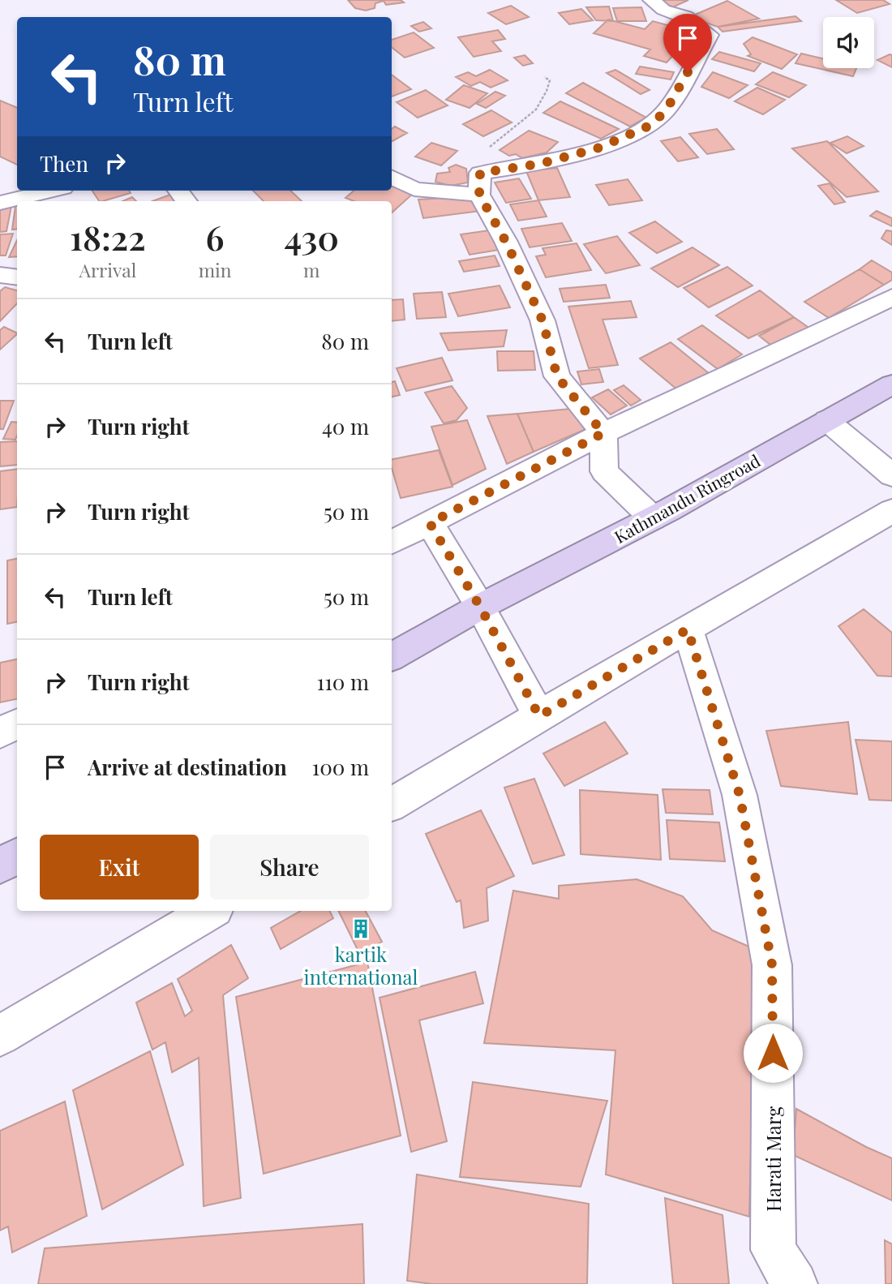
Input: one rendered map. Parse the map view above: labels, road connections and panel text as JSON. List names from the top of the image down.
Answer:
{
  "streets": {
    "highway": ["Kathmandu Ringroad"],
    "street": ["Harati Marg"]
  },
  "places": {
    "building": ["kartik international"]
  },
  "page": {
    "turn": ["80 m", "Turn left"],
    "then": "Then",
    "eta": [
      "18:22",
      "Arrival",
      "6",
      "min",
      "430",
      "m"
    ],
    "list": [
      {
        "name": "Turn left",
        "value": "80 m"
      },
      {
        "name": "Turn right",
        "value": "40 m"
      },
      {
        "name": "Turn right",
        "value": "50 m"
      },
      {
        "name": "Turn left",
        "value": "50 m"
      },
      {
        "name": "Turn right",
        "value": "110 m"
      },
      {
        "name": "Arrive at destination",
        "value": "100 m"
      }
    ],
    "buttons": ["Exit", "Share"]
  }
}
